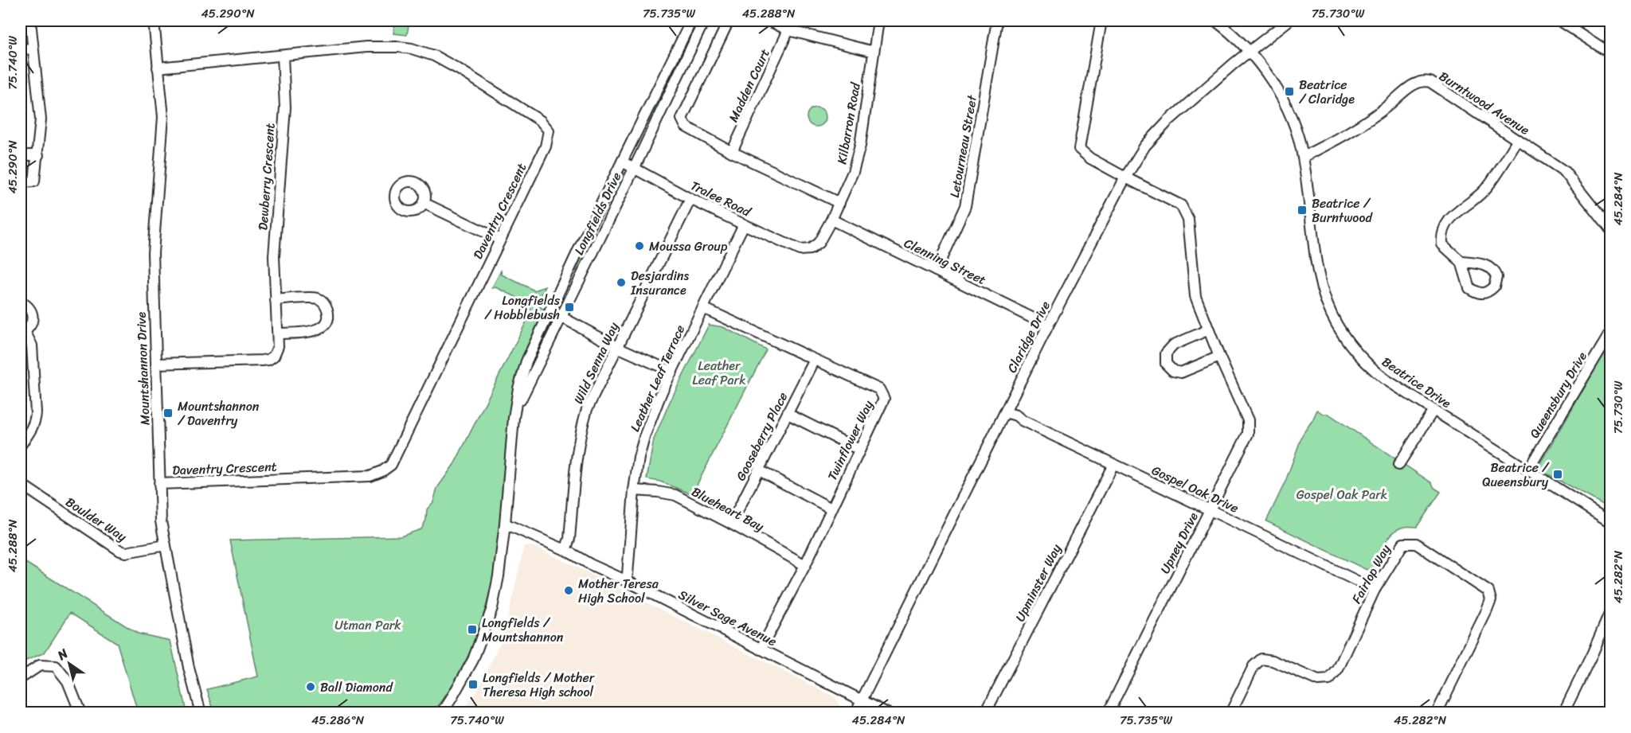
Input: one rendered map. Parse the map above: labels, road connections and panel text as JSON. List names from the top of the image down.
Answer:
{
  "streets": {
    "street": [
      "Madden Court",
      "Burntwood Avenue",
      "Kilbarron Road",
      "Letourneau Street",
      "Dewberry Crescent",
      "Tralee Road",
      "Daventry Crescent",
      "Longfields Drive",
      "Clenning Street",
      "Claridge Drive",
      "Wild Senna Way",
      "Mountshannon Drive",
      "Leather Leaf Terrace",
      "Beatrice Drive",
      "Queensbury Drive",
      "Gooseberry Place",
      "Twinflower Way",
      "Gospel Oak Drive",
      "Blueheart Bay",
      "Boulder Way",
      "Upney Drive",
      "Fairlop Way",
      "Upminster Way",
      "Silver Sage Avenue"
    ]
  },
  "crossings": [
    ["Burntwood Avenue", "Beatrice Drive"],
    ["Kilbarron Road", "Tralee Road"],
    ["Kilbarron Road", "Clenning Street"],
    ["Letourneau Street", "Clenning Street"],
    ["Dewberry Crescent", "Daventry Crescent"],
    ["Dewberry Crescent", "Mountshannon Drive"],
    ["Tralee Road", "Longfields Drive"],
    ["Tralee Road", "Wild Senna Way"],
    ["Tralee Road", "Leather Leaf Terrace"],
    ["Daventry Crescent", "Mountshannon Drive"],
    ["Longfields Drive", "Silver Sage Avenue"],
    ["Clenning Street", "Claridge Drive"],
    ["Claridge Drive", "Beatrice Drive"],
    ["Claridge Drive", "Gospel Oak Drive"],
    ["Claridge Drive", "Upney Drive"],
    ["Claridge Drive", "Silver Sage Avenue"],
    ["Wild Senna Way", "Silver Sage Avenue"],
    ["Mountshannon Drive", "Boulder Way"],
    ["Leather Leaf Terrace", "Twinflower Way"],
    ["Leather Leaf Terrace", "Blueheart Bay"],
    ["Leather Leaf Terrace", "Silver Sage Avenue"],
    ["Beatrice Drive", "Queensbury Drive"],
    ["Gooseberry Place", "Twinflower Way"],
    ["Gooseberry Place", "Blueheart Bay"],
    ["Twinflower Way", "Blueheart Bay"],
    ["Twinflower Way", "Silver Sage Avenue"],
    ["Gospel Oak Drive", "Upney Drive"],
    ["Gospel Oak Drive", "Fairlop Way"],
    ["Gospel Oak Drive", "Upminster Way"]
  ],
  "parks": ["Leather Leaf Park", "Gospel Oak Park", "Utman Park"],
  "places": {
    "transit": [
      "Beatrice / Claridge",
      "Beatrice / Burntwood",
      "Longfields / Hobblebush",
      "Mountshannon / Daventry",
      "Beatrice / Queensbury",
      "Longfields / Mountshannon",
      "Longfields / Mother Theresa High school"
    ],
    "other": [
      "Moussa Group",
      "Desjardins Insurance",
      "Mother Teresa High School",
      "Ball Diamond"
    ]
  },
  "north": "top left",
  "coordinates": [
    "45.290°N",
    "75.735°W",
    "45.288°N",
    "75.730°W",
    "75.740°W",
    "45.284°N",
    "45.282°N",
    "45.286°N"
  ]
}
